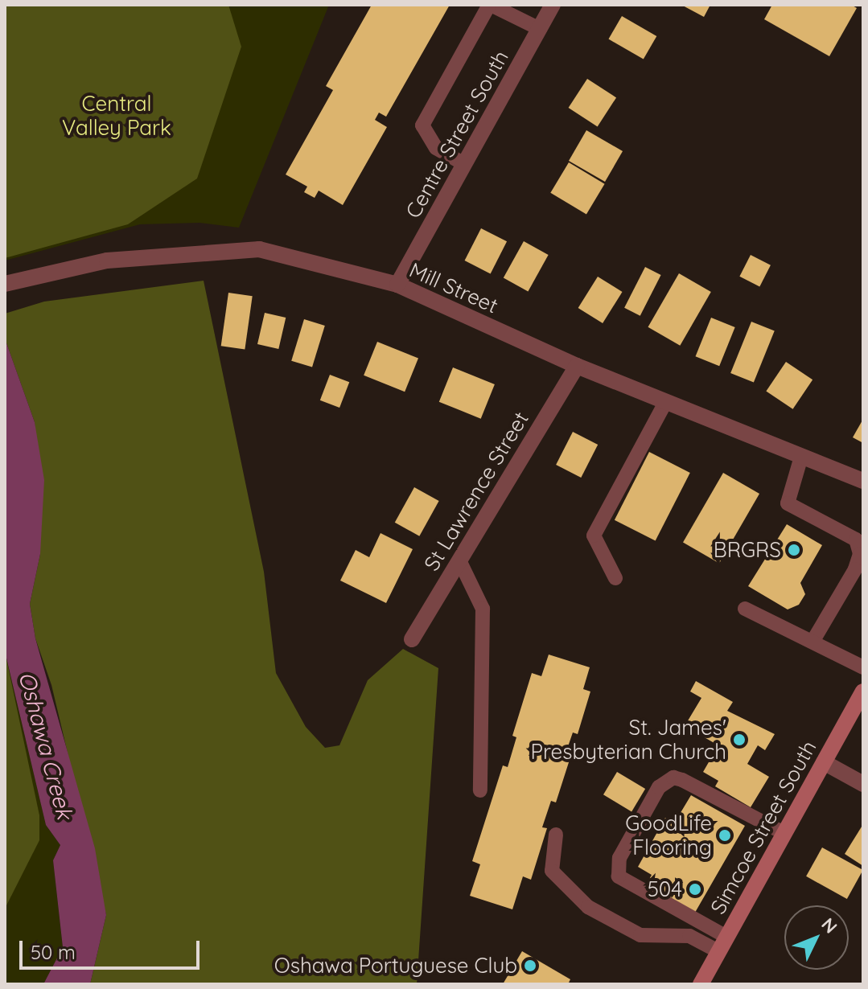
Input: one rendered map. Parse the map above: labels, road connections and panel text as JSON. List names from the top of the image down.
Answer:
{
  "streets": {
    "main road": ["Simcoe Street South"],
    "street": ["Centre Street South", "Mill Street", "St Lawrence Street"]
  },
  "crossings": [
    ["Centre Street South", "Mill Street"],
    ["Mill Street", "St Lawrence Street"]
  ],
  "water": ["Oshawa Creek"],
  "parks": ["Central Valley Park"],
  "places": [
    "BRGRS",
    "St. James' Presbyterian Church",
    "GoodLife Flooring",
    "504",
    "Oshawa Portuguese Club"
  ],
  "scale_bar": "50 m",
  "north": "top right"
}
